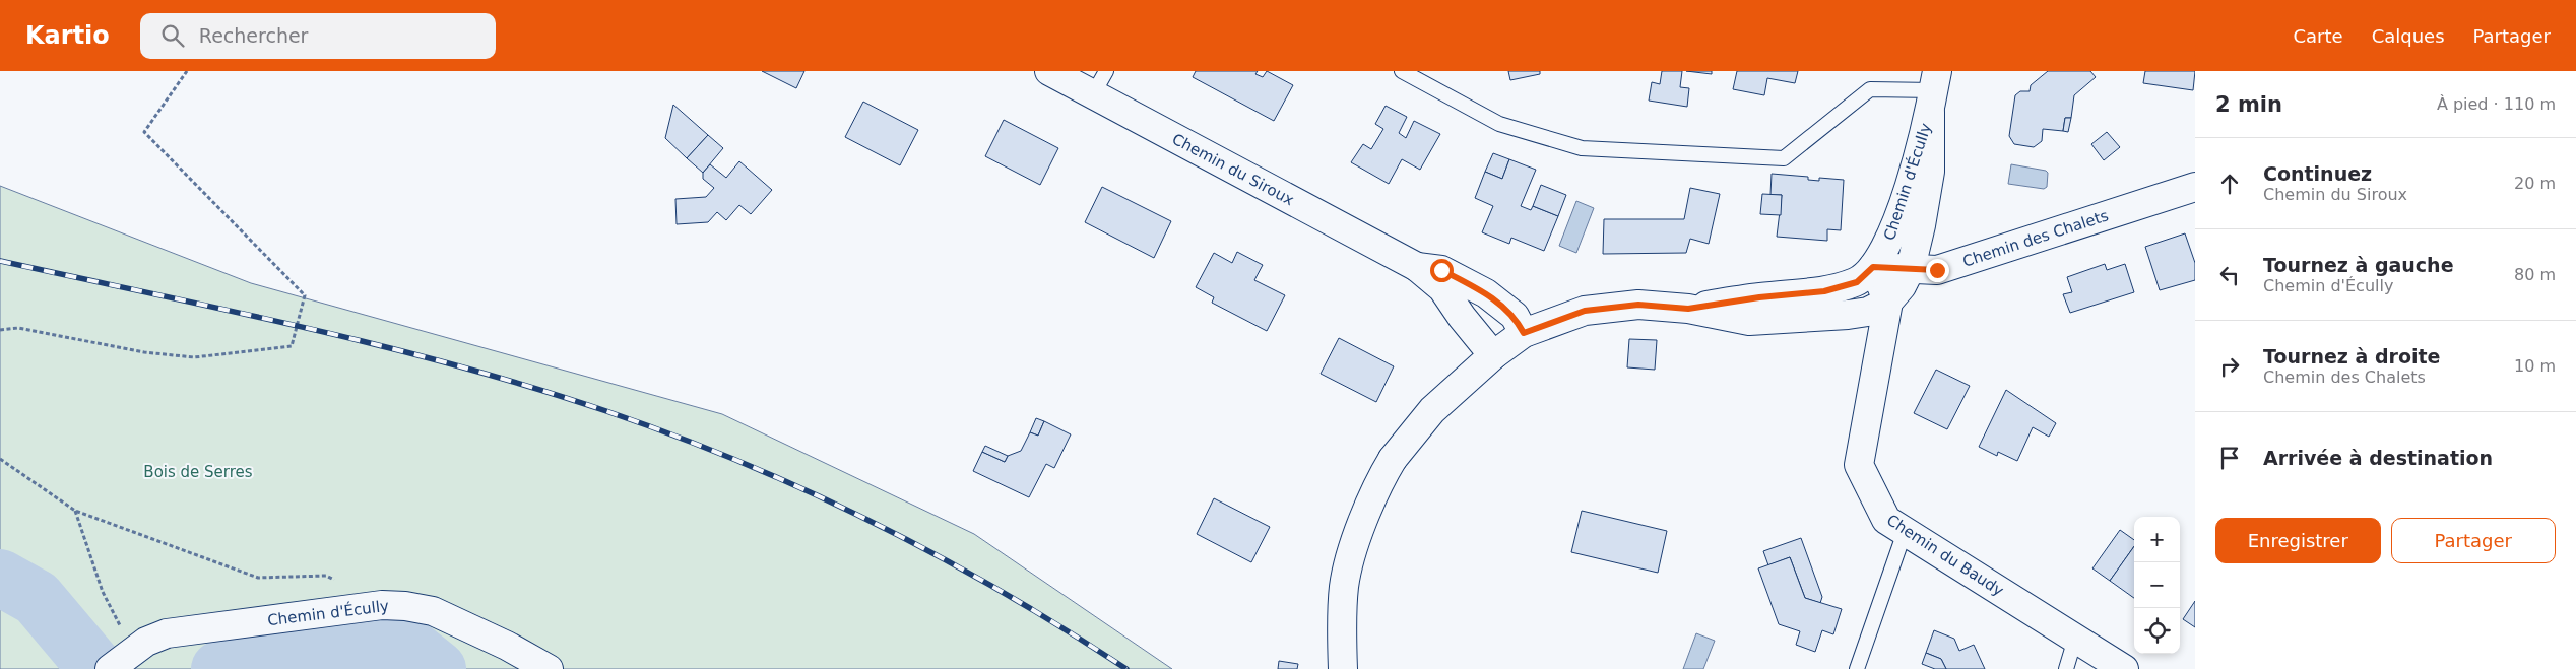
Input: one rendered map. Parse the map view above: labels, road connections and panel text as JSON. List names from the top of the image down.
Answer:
{
  "streets": {
    "street": [
      "Chemin du Siroux",
      "Chemin d'Écully",
      "Chemin des Chalets",
      "Chemin du Baudy"
    ]
  },
  "crossings": [
    ["Chemin du Siroux", "Chemin d'Écully"],
    ["Chemin d'Écully", "Chemin des Chalets"],
    ["Chemin d'Écully", "Chemin du Baudy"]
  ],
  "parks": ["Bois de Serres"],
  "page": {
    "header": "Kartio",
    "search": "Rechercher",
    "nav": ["Carte", "Calques", "Partager"],
    "heading": ["2 min", "À pied · 110 m"],
    "list": [
      ["Continuez", "Chemin du Siroux", "20 m"],
      ["Tournez à gauche", "Chemin d'Écully", "80 m"],
      ["Tournez à droite", "Chemin des Chalets", "10 m"],
      "Arrivée à destination"
    ],
    "buttons": ["Enregistrer", "Partager"],
    "map_buttons": ["+", "−"]
  }
}
